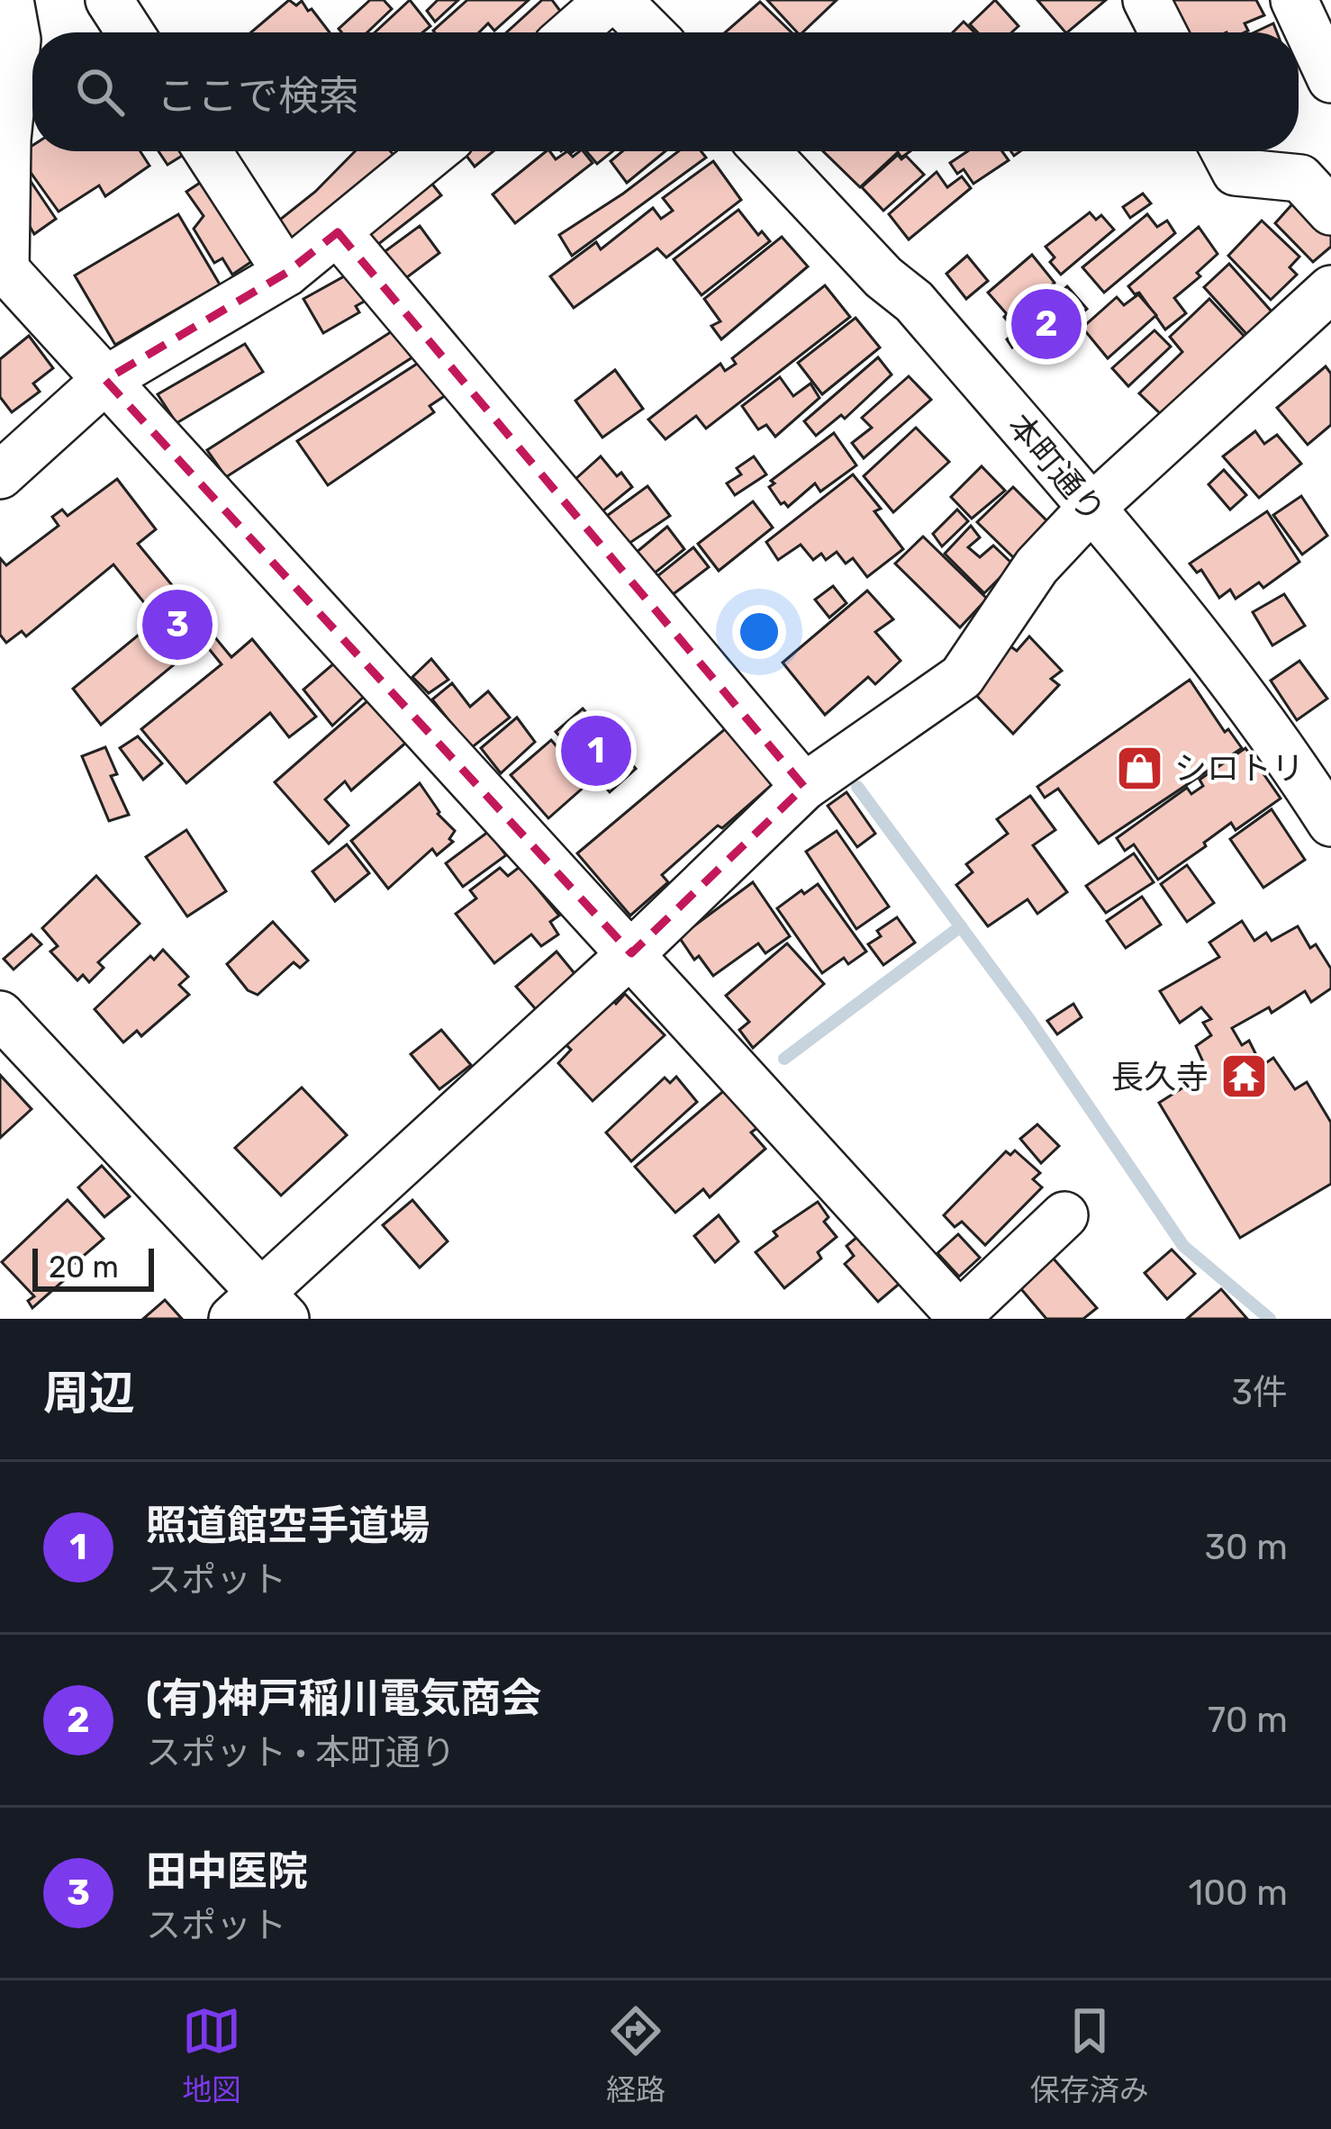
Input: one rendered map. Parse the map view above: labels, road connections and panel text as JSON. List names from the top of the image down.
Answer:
{
  "streets": {
    "street": ["本町通り"]
  },
  "places": {
    "shop": ["シロトリ"],
    "temple": ["長久寺"]
  },
  "scale_bar": "20 m",
  "page": {
    "search": "ここで検索",
    "pins": ["2", "3", "1"],
    "scale": "20 m",
    "heading": ["周辺", "3件"],
    "list": [
      {
        "mark": "1",
        "name": "照道館空手道場",
        "note": "スポット",
        "value": "30 m"
      },
      {
        "mark": "2",
        "name": "(有)神戸稲川電気商会",
        "note": "スポット · 本町通り",
        "value": "70 m"
      },
      {
        "mark": "3",
        "name": "田中医院",
        "note": "スポット",
        "value": "100 m"
      }
    ],
    "nav": ["地図", "経路", "保存済み"]
  }
}
